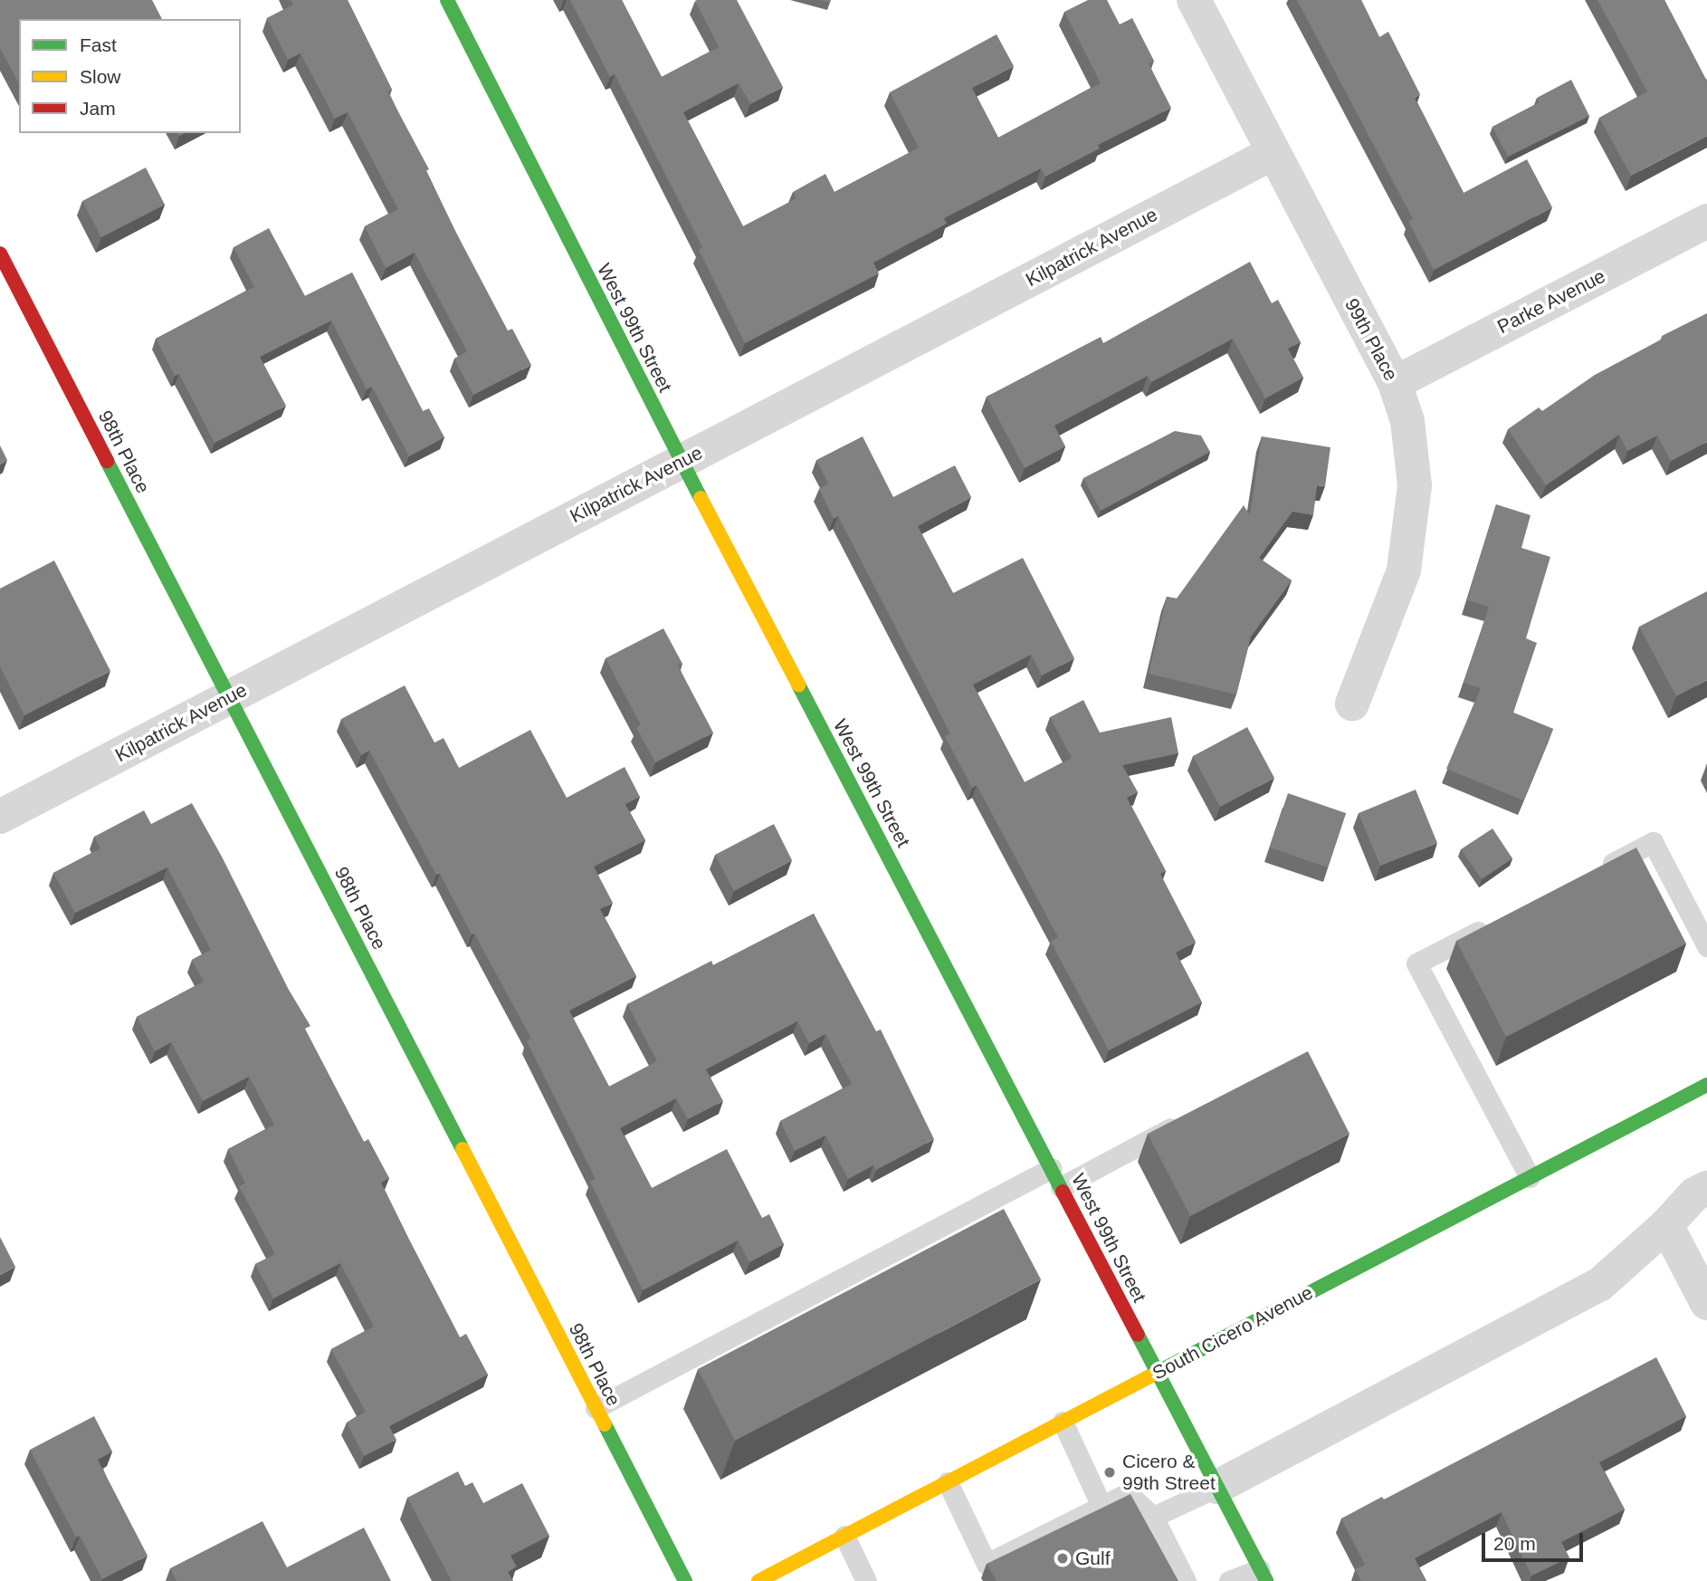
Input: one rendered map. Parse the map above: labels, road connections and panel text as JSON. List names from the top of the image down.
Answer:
{
  "streets": {
    "street": [
      "Kilpatrick Avenue",
      "Parke Avenue",
      "West 99th Street",
      "99th Place",
      "98th Place",
      "South Cicero Avenue"
    ]
  },
  "crossings": [
    ["Kilpatrick Avenue", "West 99th Street"],
    ["Kilpatrick Avenue", "99th Place"],
    ["Kilpatrick Avenue", "98th Place"],
    ["Parke Avenue", "99th Place"],
    ["West 99th Street", "South Cicero Avenue"]
  ],
  "places": ["Cicero & 99th Street", "Gulf"],
  "legend": ["Fast", "Slow", "Jam"],
  "scale_bar": "20 m"
}
